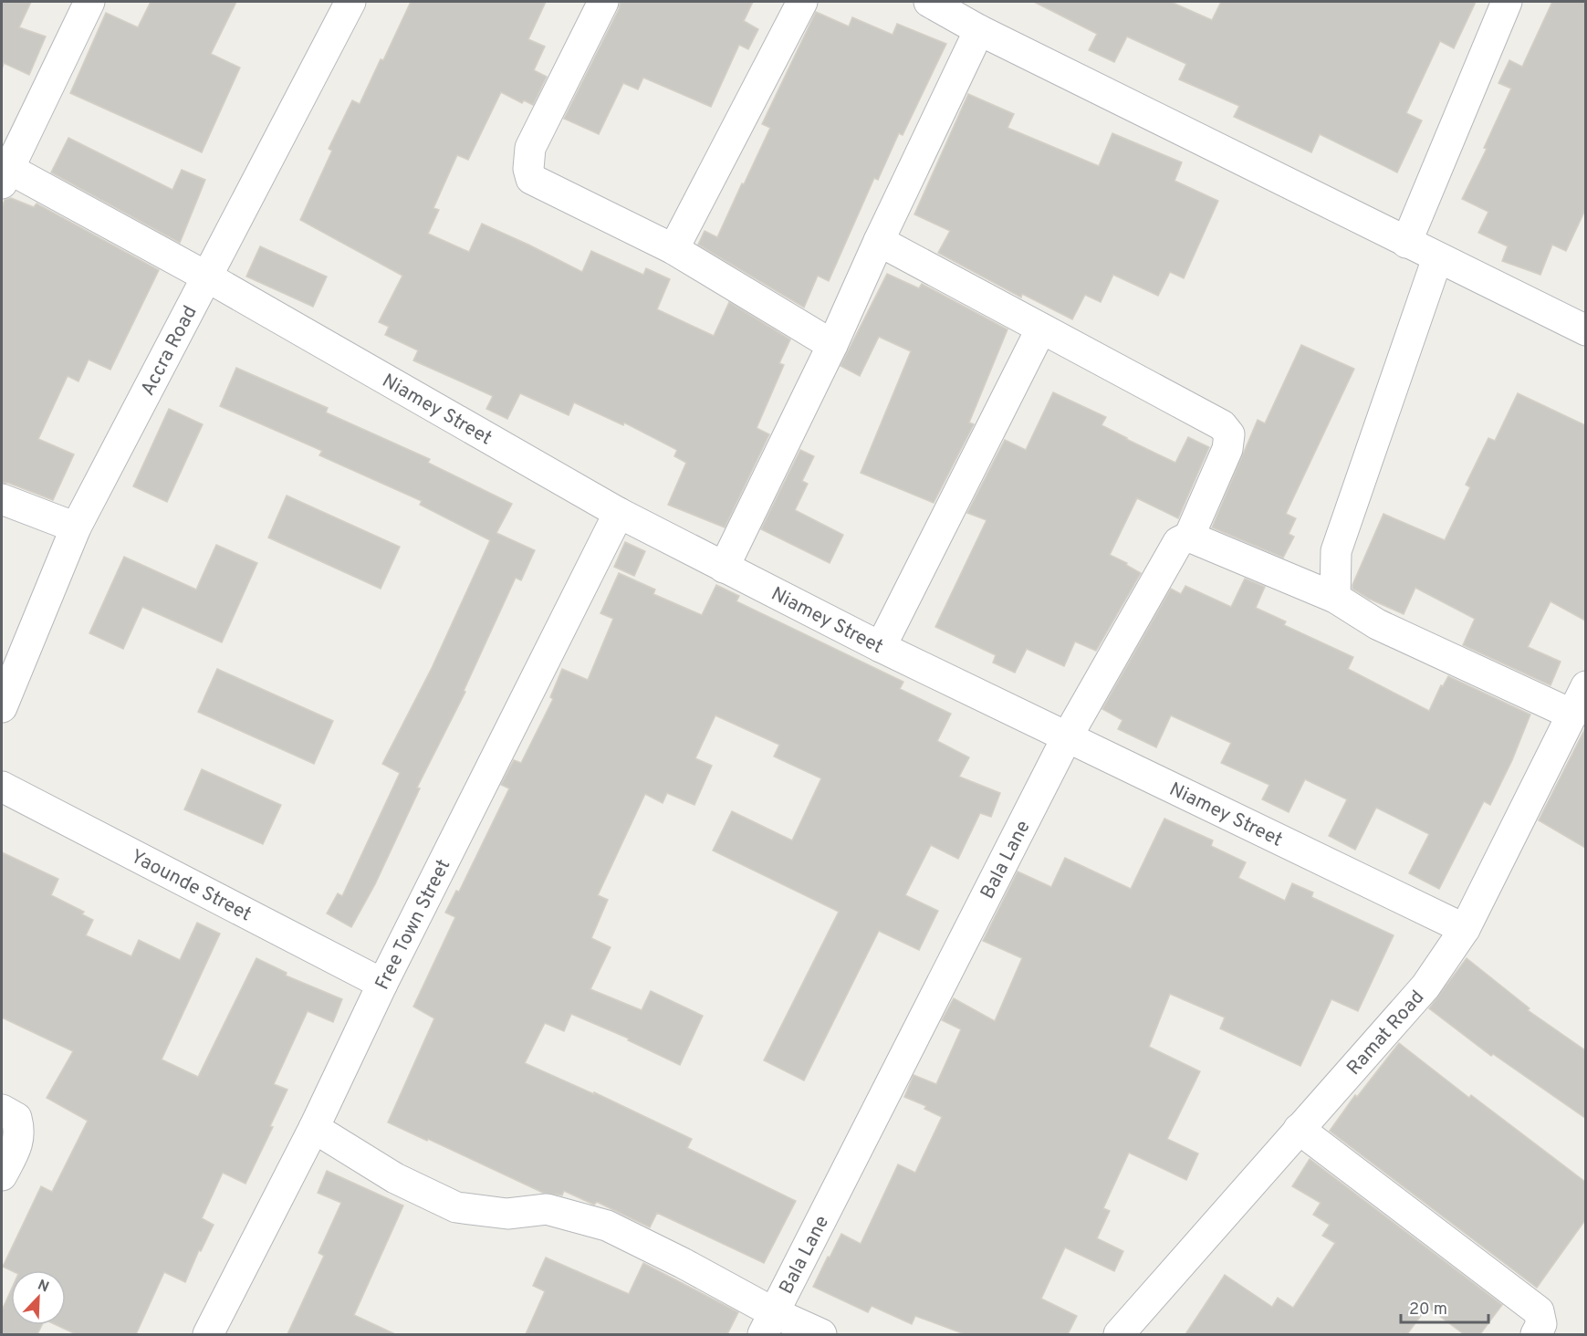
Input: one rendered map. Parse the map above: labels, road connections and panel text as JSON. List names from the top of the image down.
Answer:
{
  "streets": {
    "street": [
      "Accra Road",
      "Niamey Street",
      "Bala Lane",
      "Yaounde Street",
      "Free Town Street",
      "Ramat Road"
    ]
  },
  "crossings": [
    ["Accra Road", "Niamey Street"],
    ["Niamey Street", "Bala Lane"],
    ["Niamey Street", "Free Town Street"],
    ["Niamey Street", "Ramat Road"],
    ["Yaounde Street", "Free Town Street"]
  ],
  "scale_bar": "20 m",
  "north": "top right"
}
